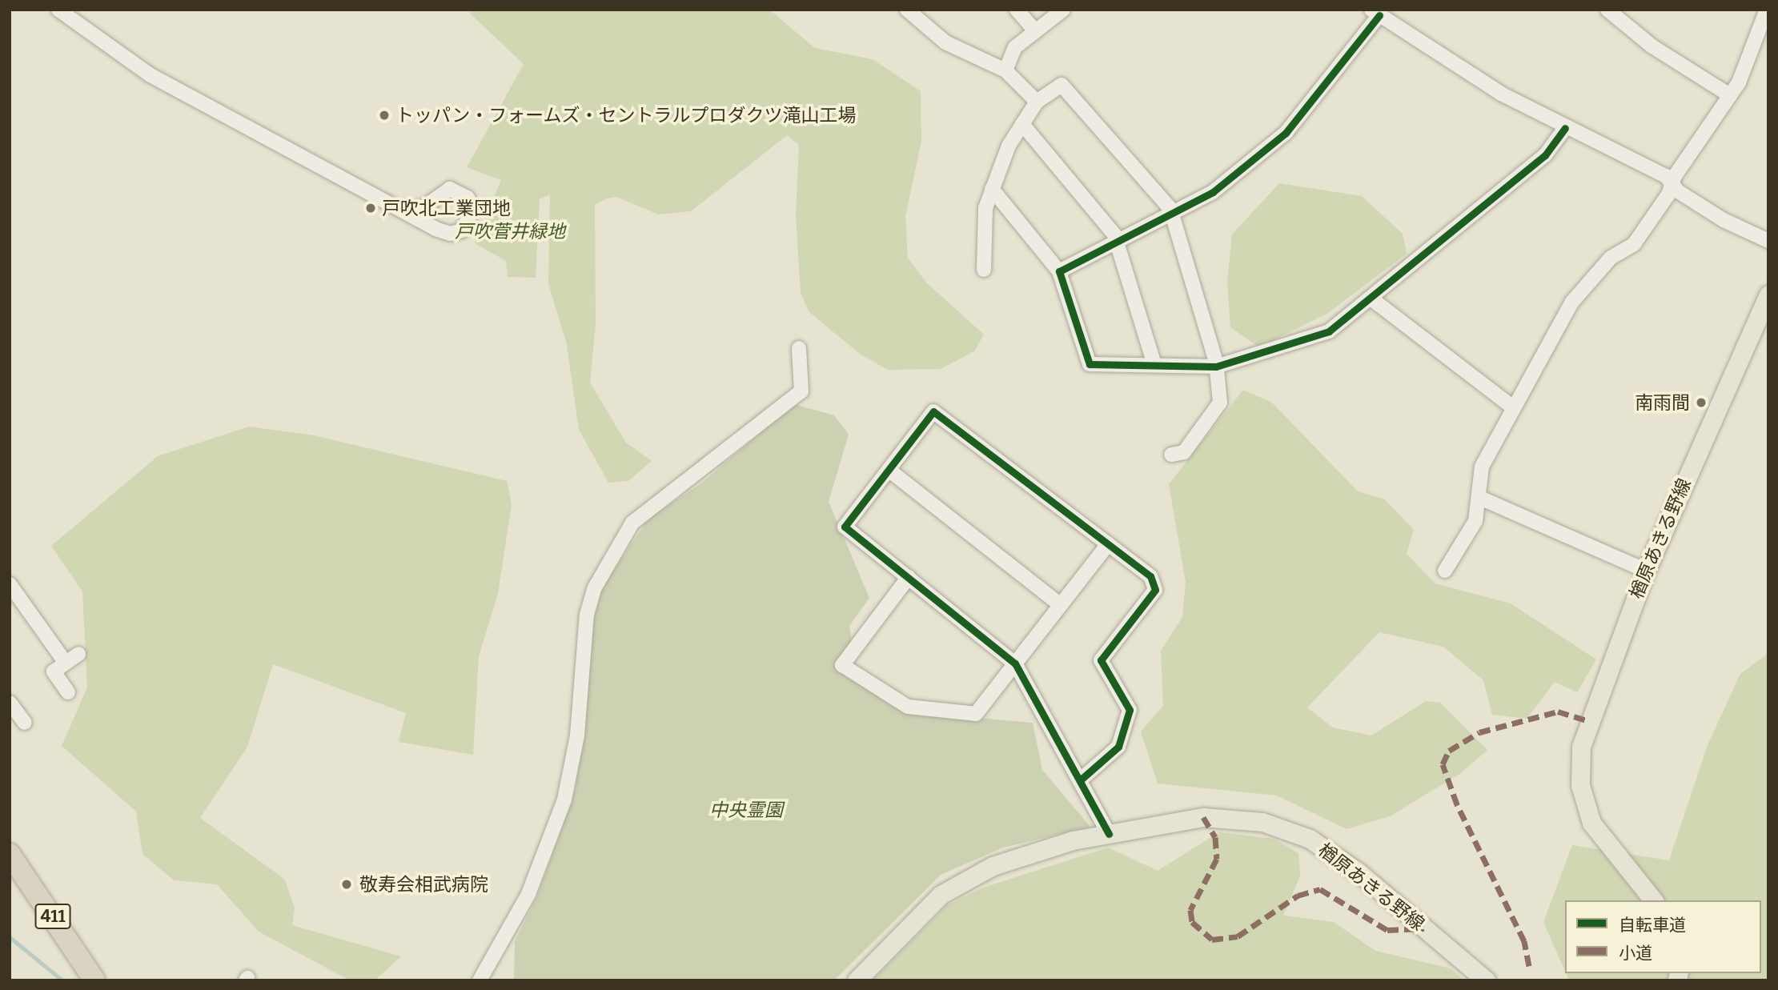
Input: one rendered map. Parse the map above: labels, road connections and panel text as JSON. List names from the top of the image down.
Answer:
{
  "streets": {
    "highway": ["411"],
    "main road": ["楢原あきる野線"]
  },
  "parks": ["戸吹菅井緑地", "中央霊園"],
  "places": [
    "トッパン・フォームズ・セントラルプロダクツ滝山工場",
    "戸吹北工業団地",
    "南雨間",
    "敬寿会相武病院"
  ],
  "legend": ["自転車道", "小道"]
}
